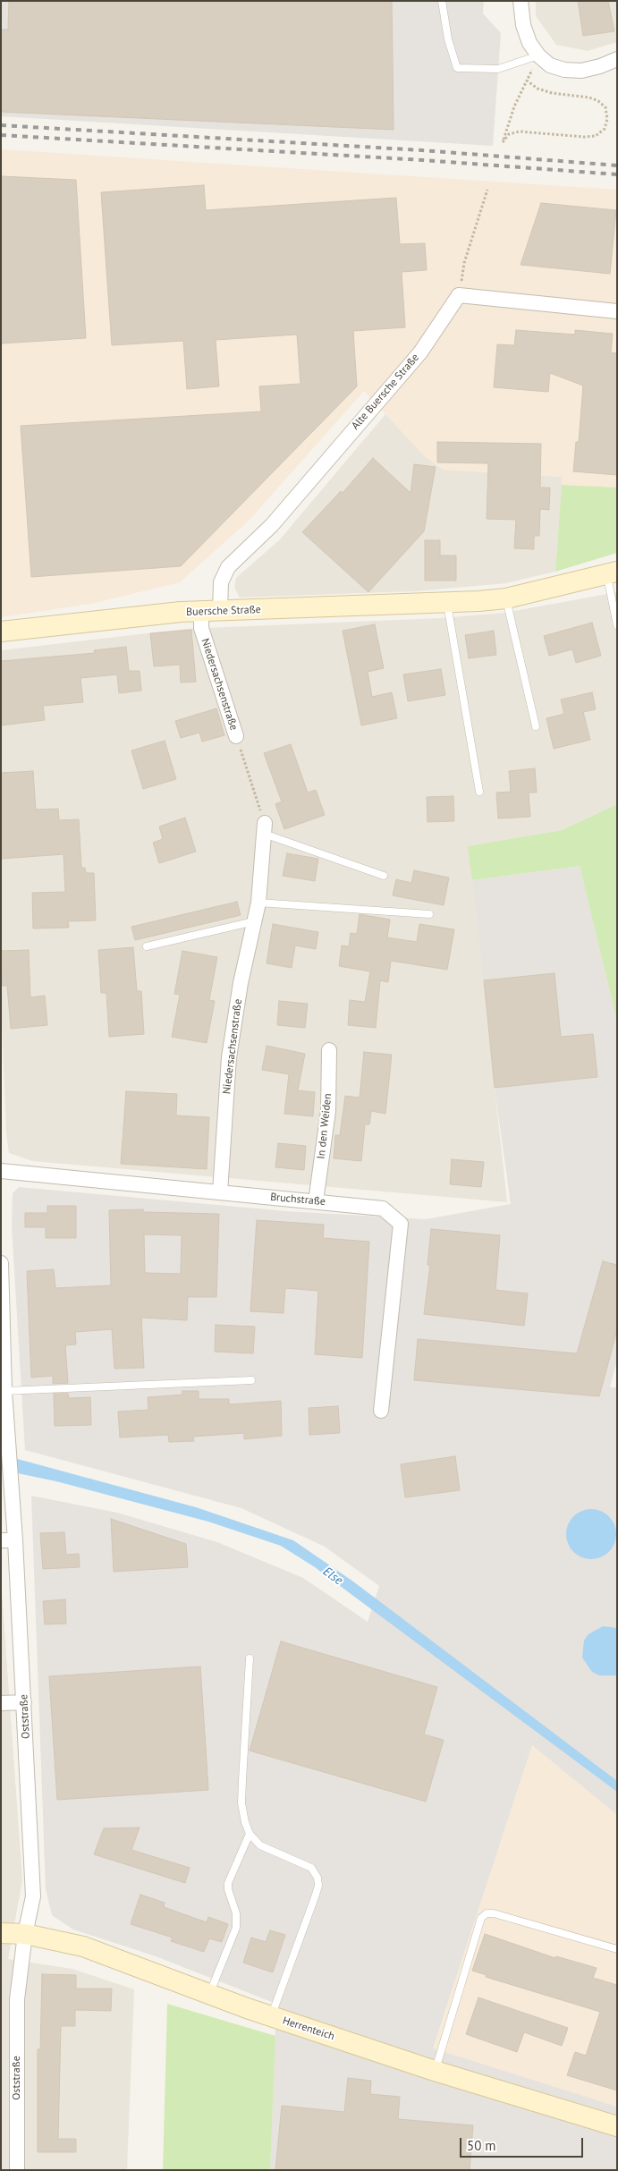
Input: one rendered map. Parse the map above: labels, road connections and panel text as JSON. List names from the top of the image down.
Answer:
{
  "streets": {
    "street": [
      "Alte Buersche Straße",
      "Buersche Straße",
      "Niedersachsenstraße",
      "In den Weiden",
      "Bruchstraße",
      "Oststraße",
      "Herrenteich"
    ]
  },
  "crossings": [
    ["Alte Buersche Straße", "Buersche Straße"],
    ["Alte Buersche Straße", "Niedersachsenstraße"],
    ["Buersche Straße", "Niedersachsenstraße"],
    ["Niedersachsenstraße", "Bruchstraße"],
    ["In den Weiden", "Bruchstraße"],
    ["Oststraße", "Herrenteich"]
  ],
  "water": ["Else"],
  "scale_bar": "50 m"
}
